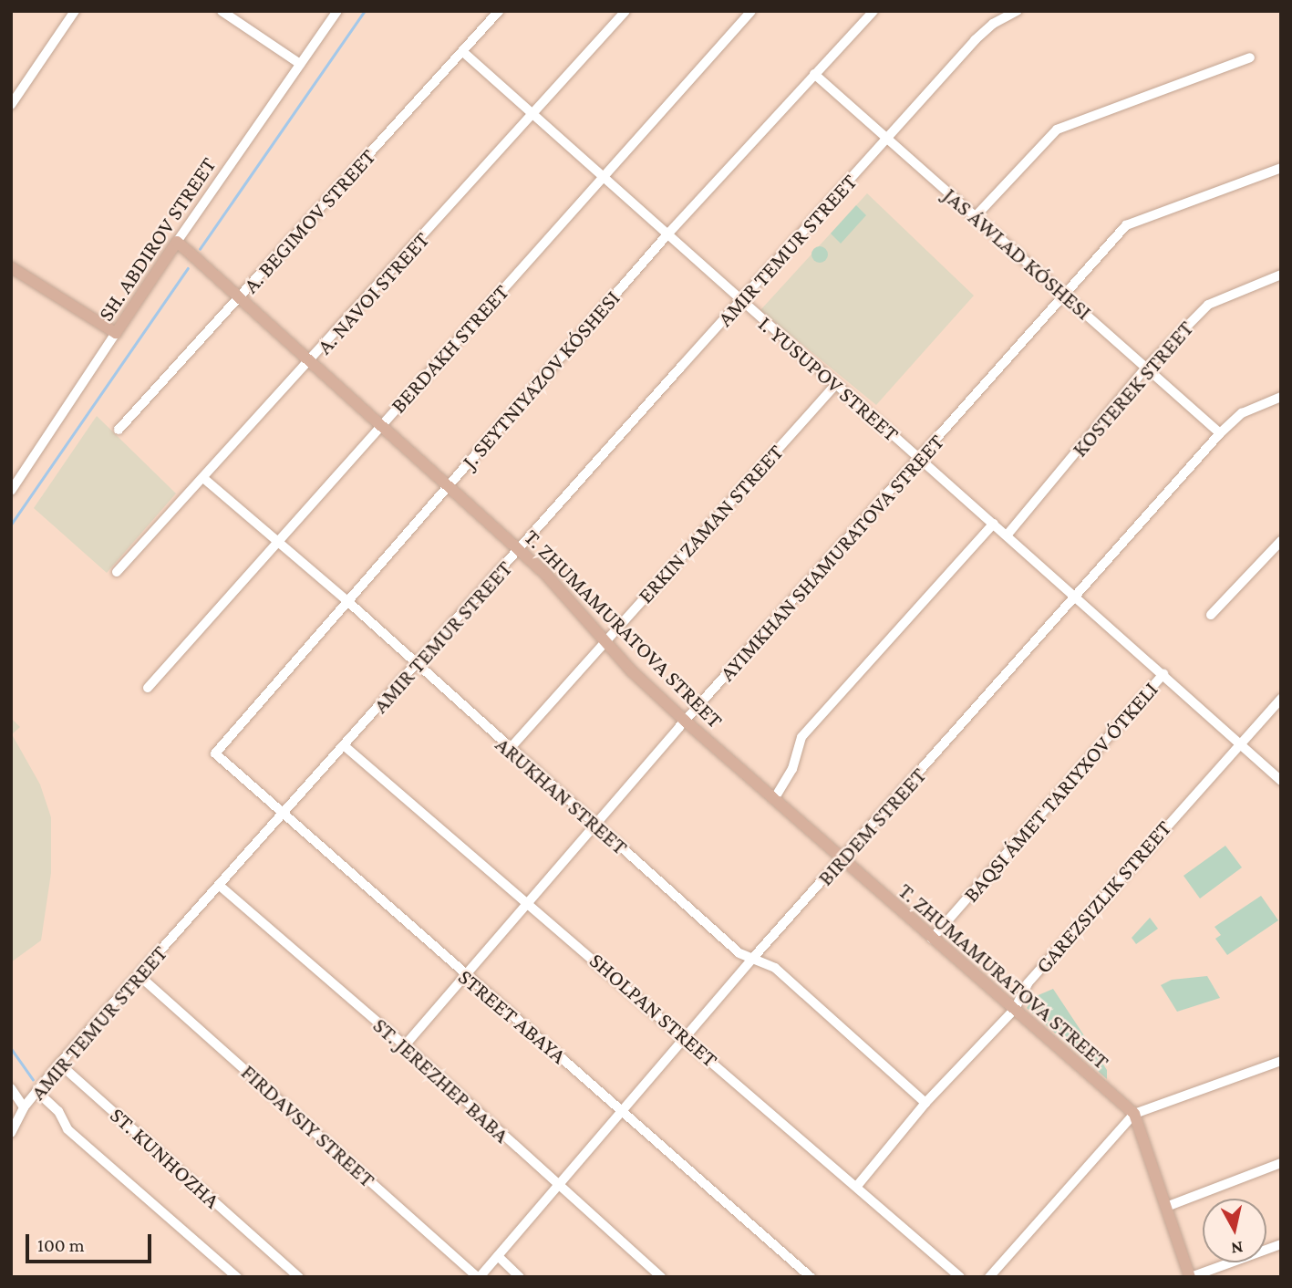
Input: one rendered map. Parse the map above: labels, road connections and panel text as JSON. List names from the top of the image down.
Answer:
{
  "streets": {
    "main road": ["SH. ABDIROV STREET", "T. ZHUMAMURATOVA STREET"],
    "street": [
      "A. BEGIMOV STREET",
      "AMIR TEMUR STREET",
      "JAS ÁWLAD KÓSHESI",
      "A. NAVOI STREET",
      "BERDAKH STREET",
      "I. YUSUPOV STREET",
      "J. SEYTNIYAZOV KÓSHESI",
      "KOSTEREK STREET",
      "ERKIN ZAMAN STREET",
      "AYIMKHAN SHAMURATOVA STREET",
      "ARUKHAN STREET",
      "BIRDEM STREET",
      "GAREZSIZLIK STREET",
      "SHOLPAN STREET",
      "STREET ABAYA",
      "ST. JEREZHEP BABA",
      "FIRDAVSIY STREET",
      "ST. KUNHOZHA"
    ]
  },
  "crossings": [
    ["A. BEGIMOV STREET", "I. YUSUPOV STREET"],
    ["A. BEGIMOV STREET", "T. ZHUMAMURATOVA STREET"],
    ["SH. ABDIROV STREET", "T. ZHUMAMURATOVA STREET"],
    ["AMIR TEMUR STREET", "JAS ÁWLAD KÓSHESI"],
    ["AMIR TEMUR STREET", "I. YUSUPOV STREET"],
    ["AMIR TEMUR STREET", "T. ZHUMAMURATOVA STREET"],
    ["AMIR TEMUR STREET", "ARUKHAN STREET"],
    ["AMIR TEMUR STREET", "SHOLPAN STREET"],
    ["AMIR TEMUR STREET", "STREET ABAYA"],
    ["AMIR TEMUR STREET", "ST. JEREZHEP BABA"],
    ["AMIR TEMUR STREET", "FIRDAVSIY STREET"],
    ["AMIR TEMUR STREET", "ST. KUNHOZHA"],
    ["JAS ÁWLAD KÓSHESI", "J. SEYTNIYAZOV KÓSHESI"],
    ["JAS ÁWLAD KÓSHESI", "KOSTEREK STREET"],
    ["JAS ÁWLAD KÓSHESI", "AYIMKHAN SHAMURATOVA STREET"],
    ["JAS ÁWLAD KÓSHESI", "BIRDEM STREET"],
    ["A. NAVOI STREET", "I. YUSUPOV STREET"],
    ["A. NAVOI STREET", "T. ZHUMAMURATOVA STREET"],
    ["A. NAVOI STREET", "ARUKHAN STREET"],
    ["BERDAKH STREET", "I. YUSUPOV STREET"],
    ["BERDAKH STREET", "T. ZHUMAMURATOVA STREET"],
    ["BERDAKH STREET", "ARUKHAN STREET"],
    ["I. YUSUPOV STREET", "J. SEYTNIYAZOV KÓSHESI"],
    ["I. YUSUPOV STREET", "KOSTEREK STREET"],
    ["I. YUSUPOV STREET", "ERKIN ZAMAN STREET"],
    ["I. YUSUPOV STREET", "AYIMKHAN SHAMURATOVA STREET"],
    ["I. YUSUPOV STREET", "BIRDEM STREET"],
    ["I. YUSUPOV STREET", "GAREZSIZLIK STREET"],
    ["J. SEYTNIYAZOV KÓSHESI", "T. ZHUMAMURATOVA STREET"],
    ["J. SEYTNIYAZOV KÓSHESI", "ARUKHAN STREET"],
    ["J. SEYTNIYAZOV KÓSHESI", "STREET ABAYA"],
    ["ERKIN ZAMAN STREET", "T. ZHUMAMURATOVA STREET"],
    ["ERKIN ZAMAN STREET", "ARUKHAN STREET"],
    ["AYIMKHAN SHAMURATOVA STREET", "T. ZHUMAMURATOVA STREET"],
    ["AYIMKHAN SHAMURATOVA STREET", "ARUKHAN STREET"],
    ["AYIMKHAN SHAMURATOVA STREET", "SHOLPAN STREET"],
    ["AYIMKHAN SHAMURATOVA STREET", "STREET ABAYA"],
    ["AYIMKHAN SHAMURATOVA STREET", "ST. JEREZHEP BABA"],
    ["T. ZHUMAMURATOVA STREET", "BIRDEM STREET"],
    ["T. ZHUMAMURATOVA STREET", "GAREZSIZLIK STREET"],
    ["ARUKHAN STREET", "BIRDEM STREET"],
    ["ARUKHAN STREET", "GAREZSIZLIK STREET"],
    ["BIRDEM STREET", "SHOLPAN STREET"],
    ["BIRDEM STREET", "STREET ABAYA"],
    ["BIRDEM STREET", "ST. JEREZHEP BABA"],
    ["BIRDEM STREET", "FIRDAVSIY STREET"],
    ["GAREZSIZLIK STREET", "SHOLPAN STREET"]
  ],
  "scale_bar": "100 m",
  "north": "bottom"
}
